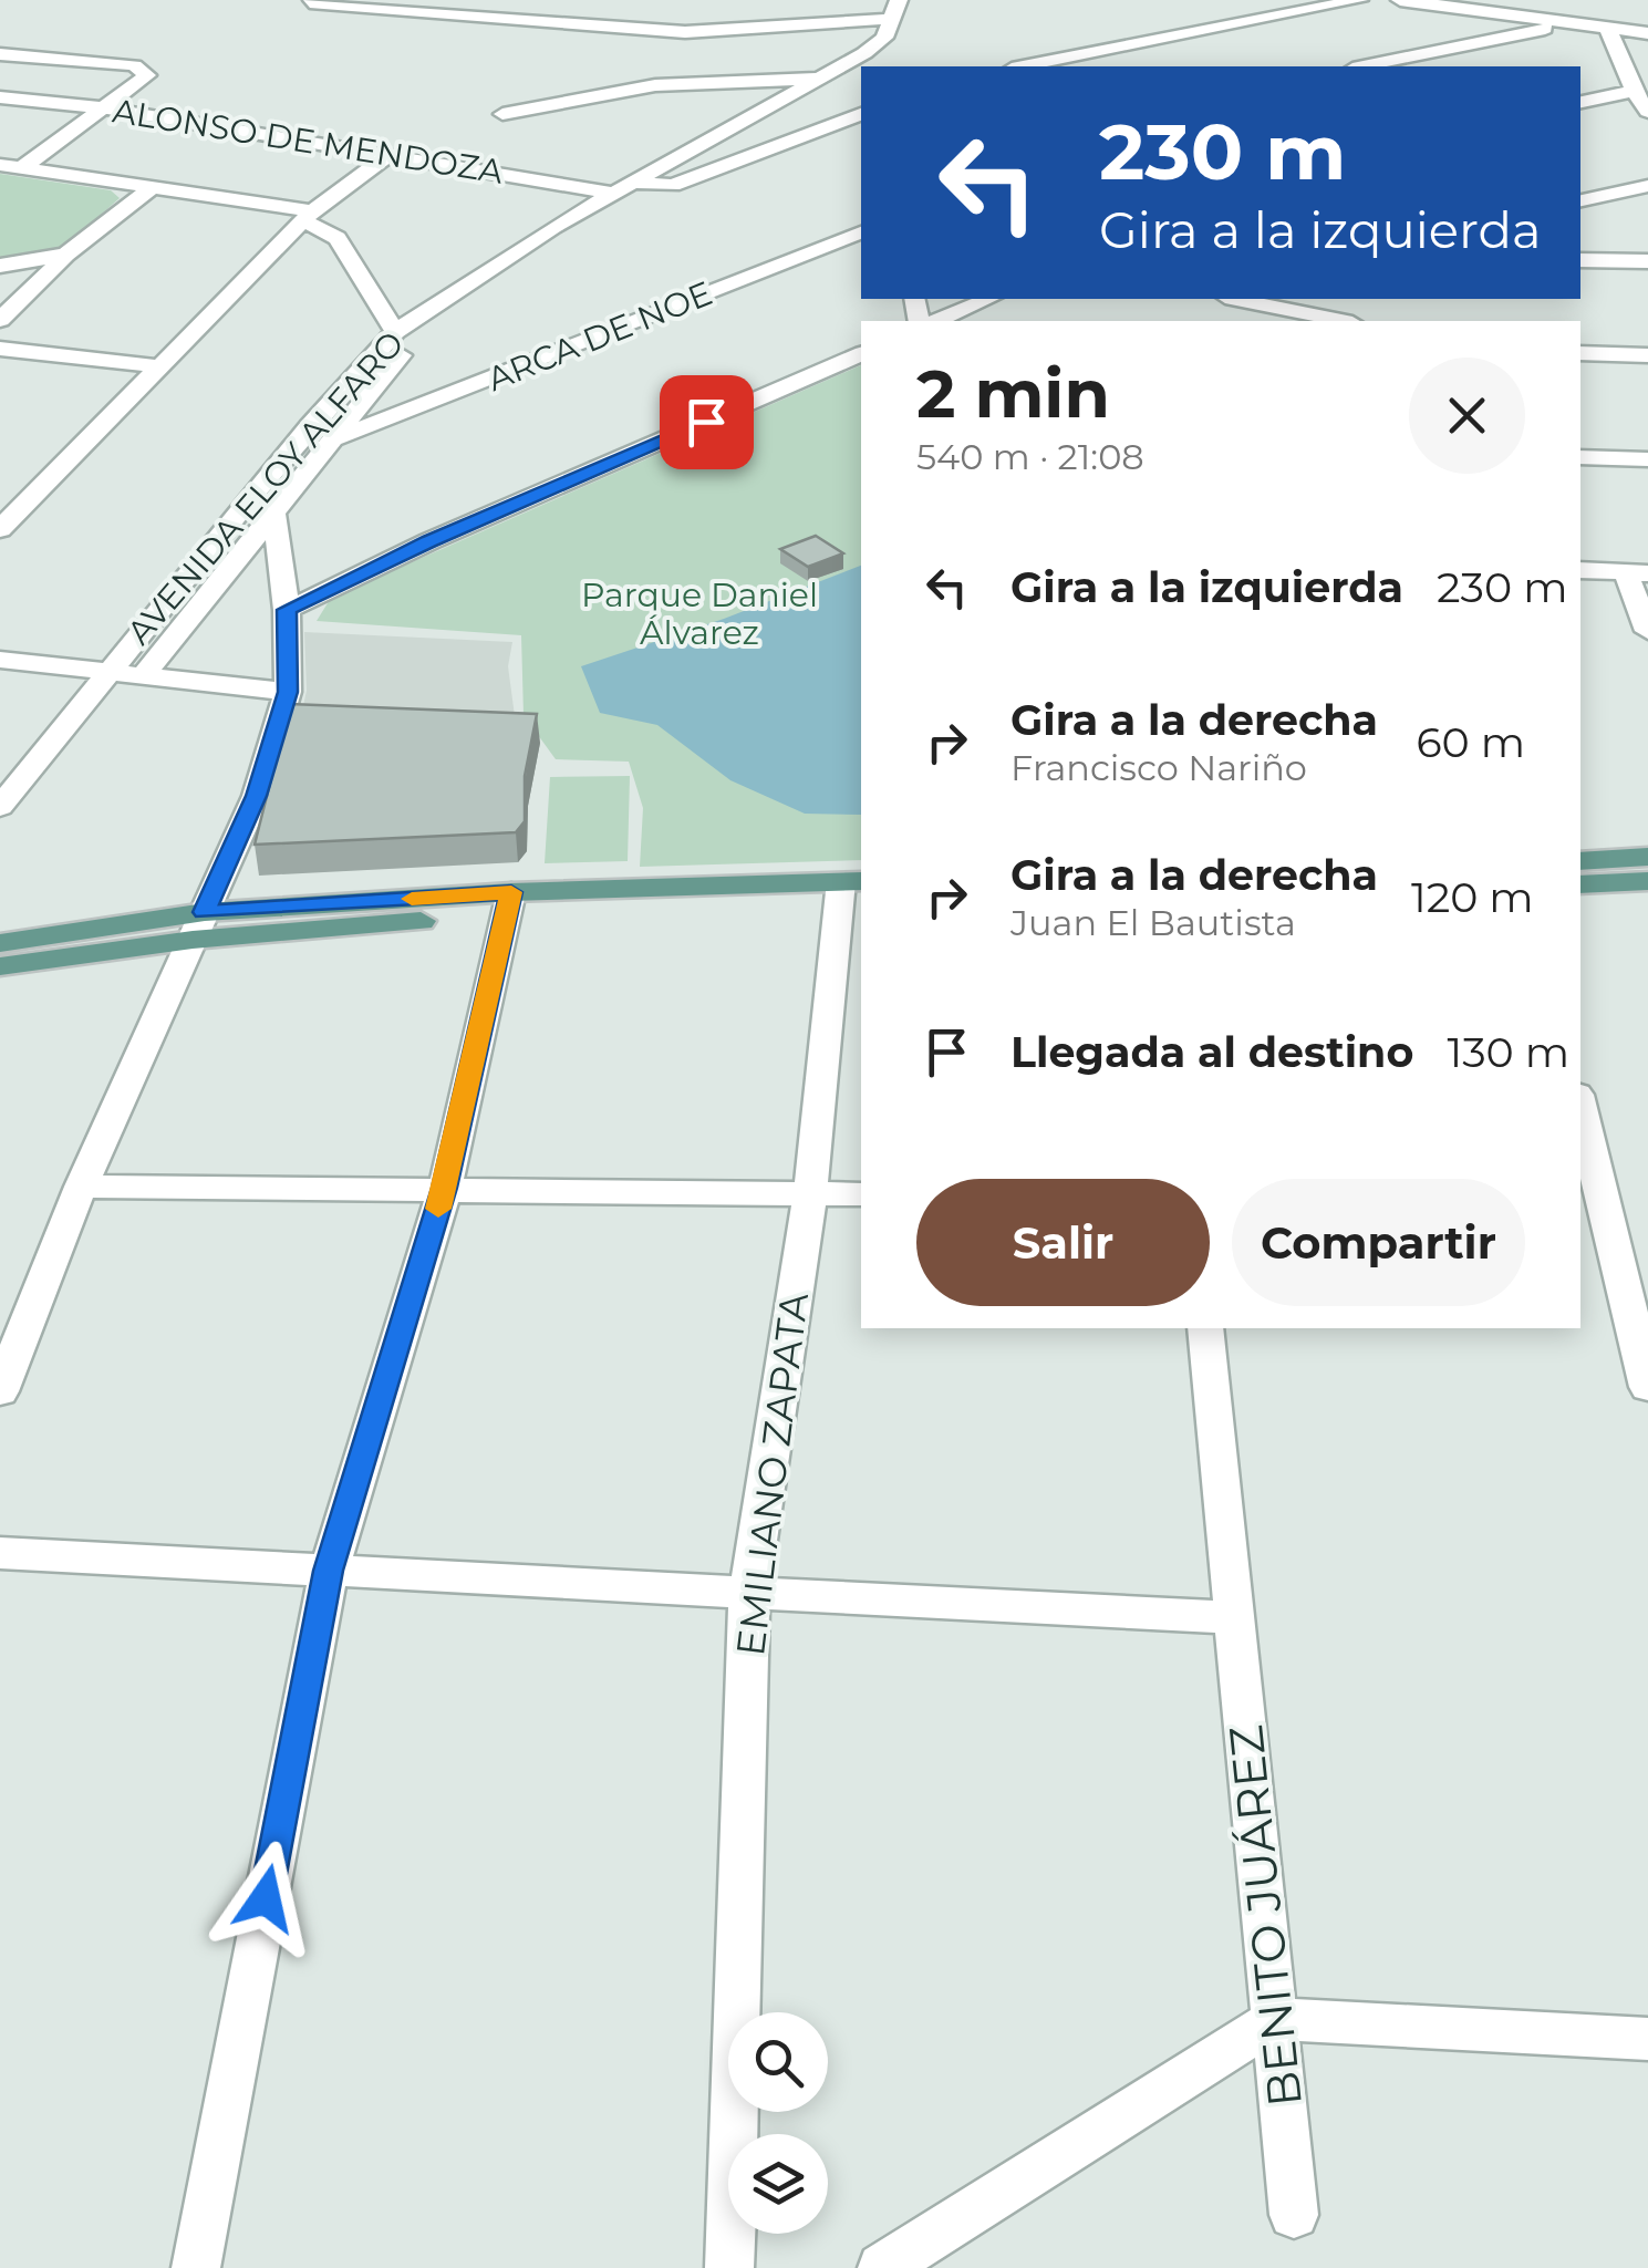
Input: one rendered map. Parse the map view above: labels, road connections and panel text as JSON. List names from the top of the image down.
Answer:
{
  "streets": {
    "street": [
      "ALONSO DE MENDOZA",
      "ARCA DE NOE",
      "AVENIDA ELOY ALFARO",
      "EMILIANO ZAPATA",
      "BENITO JUÁREZ"
    ]
  },
  "crossings": [
    ["ALONSO DE MENDOZA", "AVENIDA ELOY ALFARO"],
    ["ARCA DE NOE", "AVENIDA ELOY ALFARO"]
  ],
  "parks": ["Parque Daniel Álvarez"],
  "page": {
    "turn": ["230 m", "Gira a la izquierda"],
    "heading": ["2 min", "540 m · 21:08"],
    "list": [
      {
        "name": "Gira a la izquierda",
        "value": "230 m"
      },
      {
        "name": "Gira a la derecha",
        "note": "Francisco Nariño",
        "value": "60 m"
      },
      {
        "name": "Gira a la derecha",
        "note": "Juan El Bautista",
        "value": "120 m"
      },
      {
        "name": "Llegada al destino",
        "value": "130 m"
      }
    ],
    "buttons": ["Salir", "Compartir"]
  }
}
